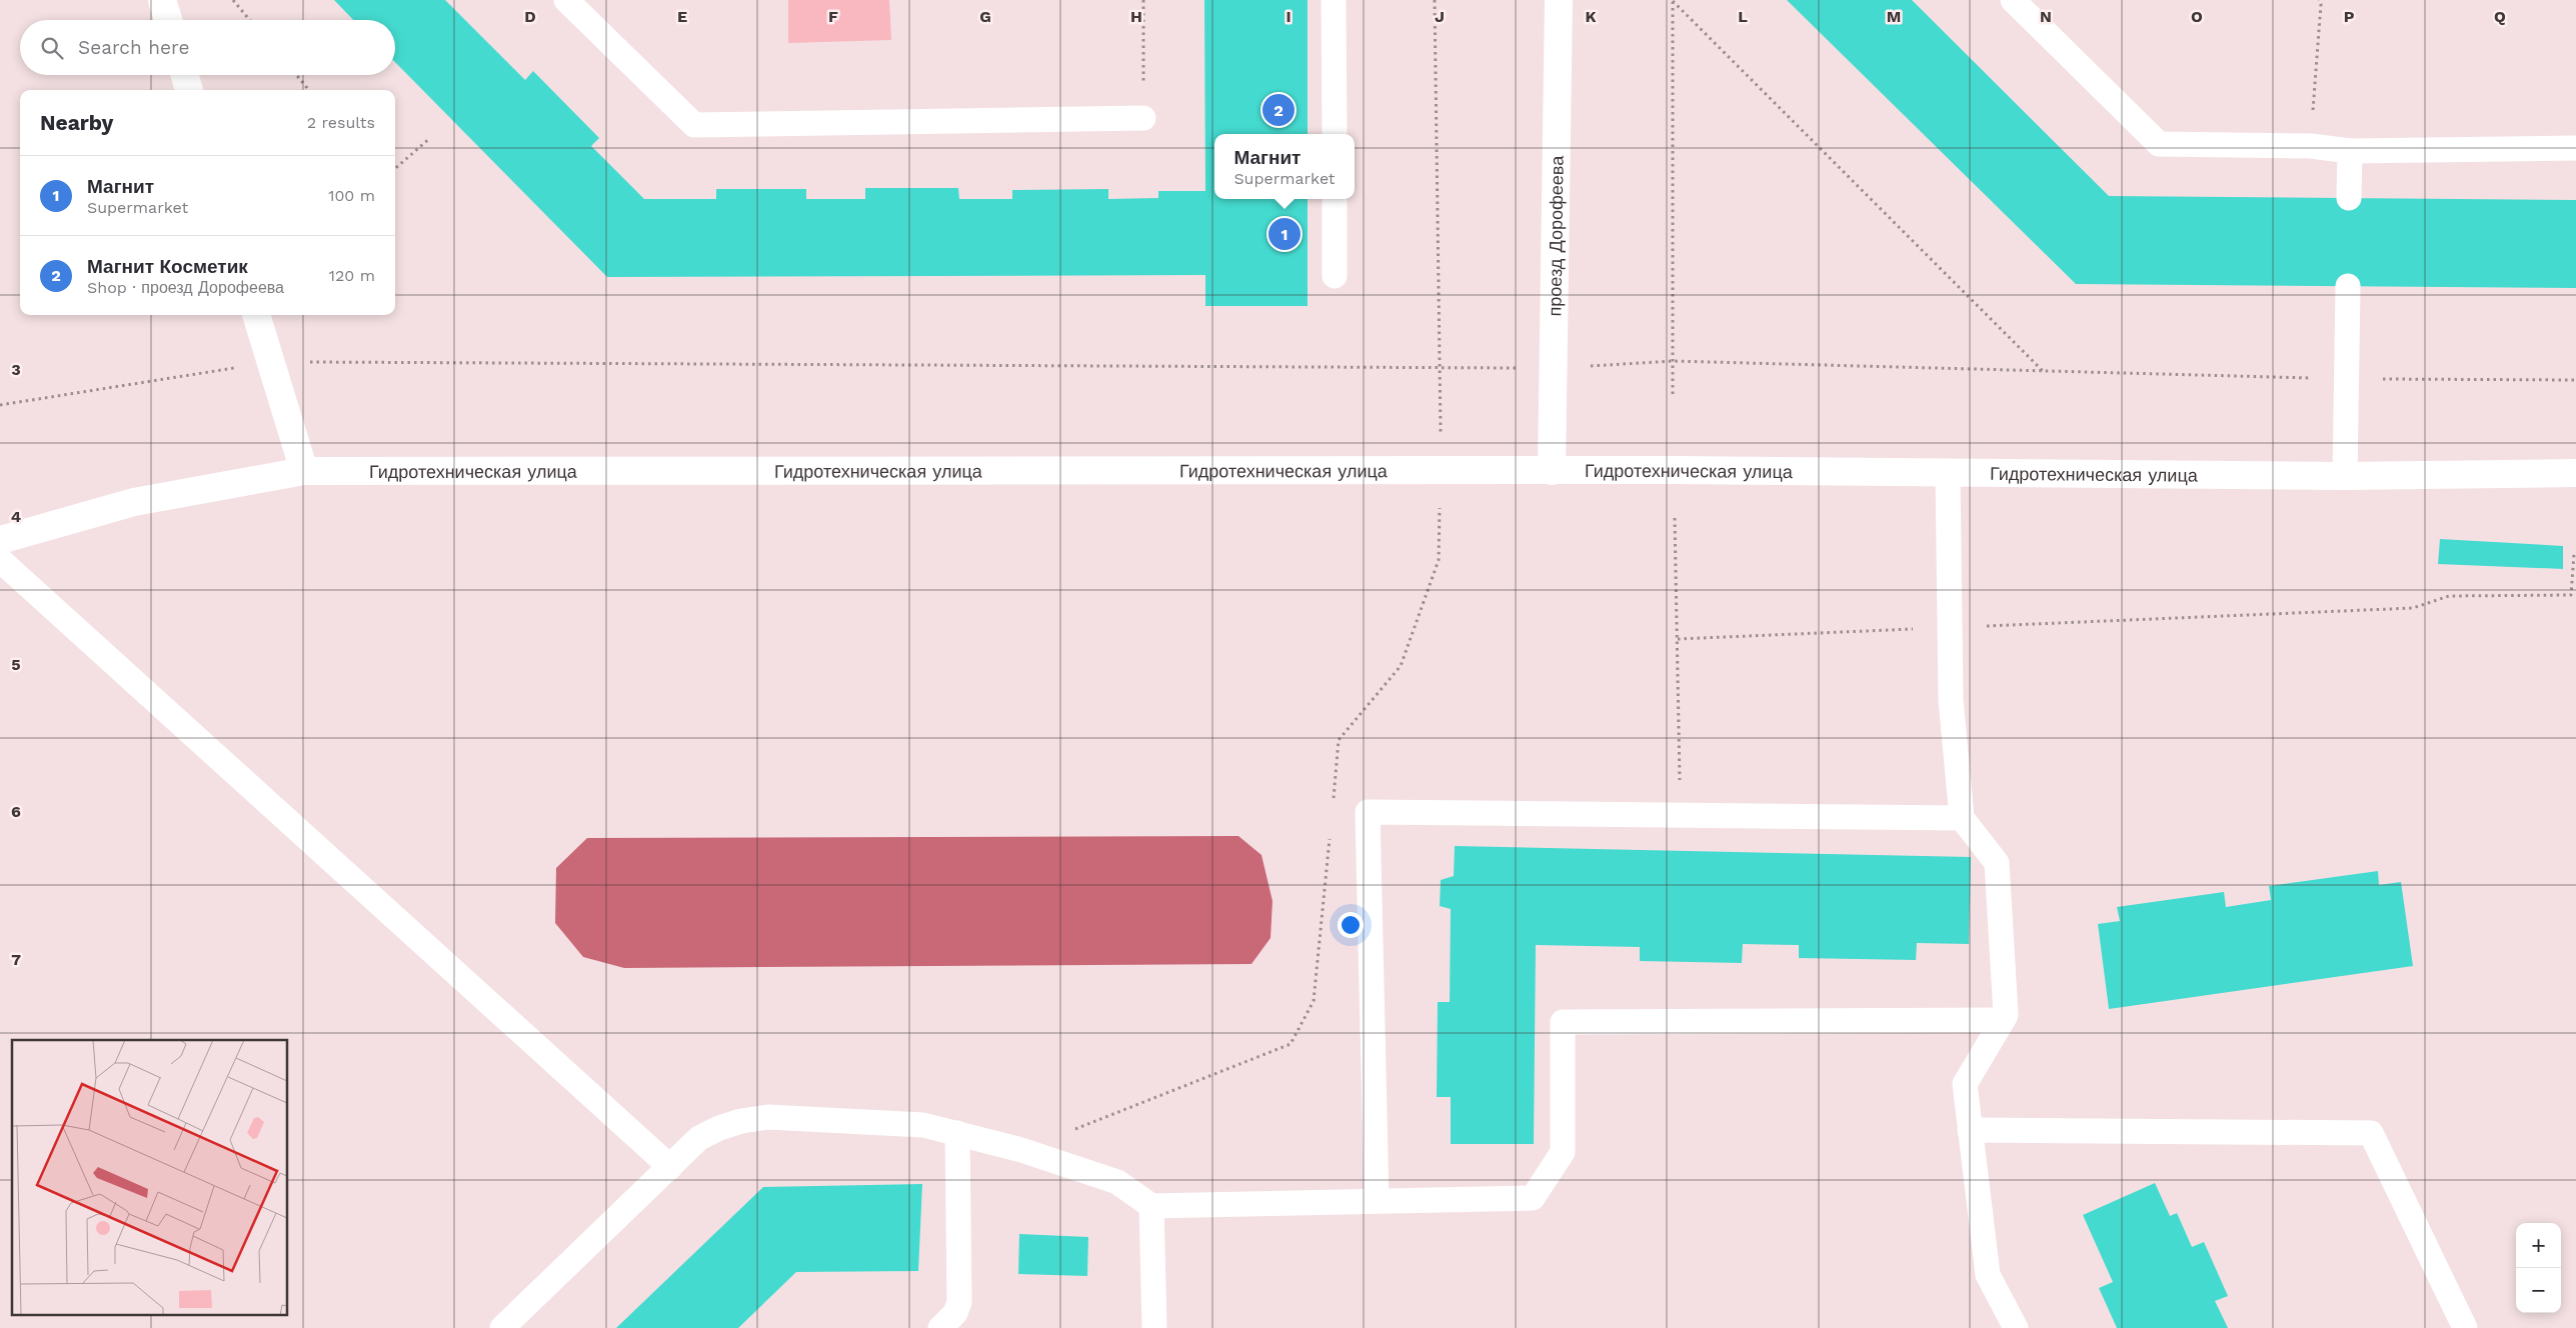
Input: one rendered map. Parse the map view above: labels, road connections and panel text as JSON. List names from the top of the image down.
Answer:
{
  "streets": {
    "main road": ["проезд Дорофеева", "Гидротехническая улица"]
  },
  "crossings": [
    ["проезд Дорофеева", "Гидротехническая улица"]
  ],
  "page": {
    "search": "Search here",
    "heading": ["Nearby", "2 results"],
    "pins": ["2", "1"],
    "popup": ["Магнит", "Supermarket"],
    "list": [
      {
        "mark": "1",
        "name": "Магнит",
        "note": "Supermarket",
        "value": "100 m"
      },
      {
        "mark": "2",
        "name": "Магнит Косметик",
        "note": "Shop · проезд Дорофеева",
        "value": "120 m"
      }
    ],
    "map_buttons": ["+", "−"]
  },
  "grid": {
    "columns": [
      "D",
      "E",
      "F",
      "G",
      "H",
      "I",
      "J",
      "K",
      "L",
      "M",
      "N",
      "O",
      "P",
      "Q"
    ],
    "rows": [
      "3",
      "4",
      "5",
      "6",
      "7"
    ]
  }
}
